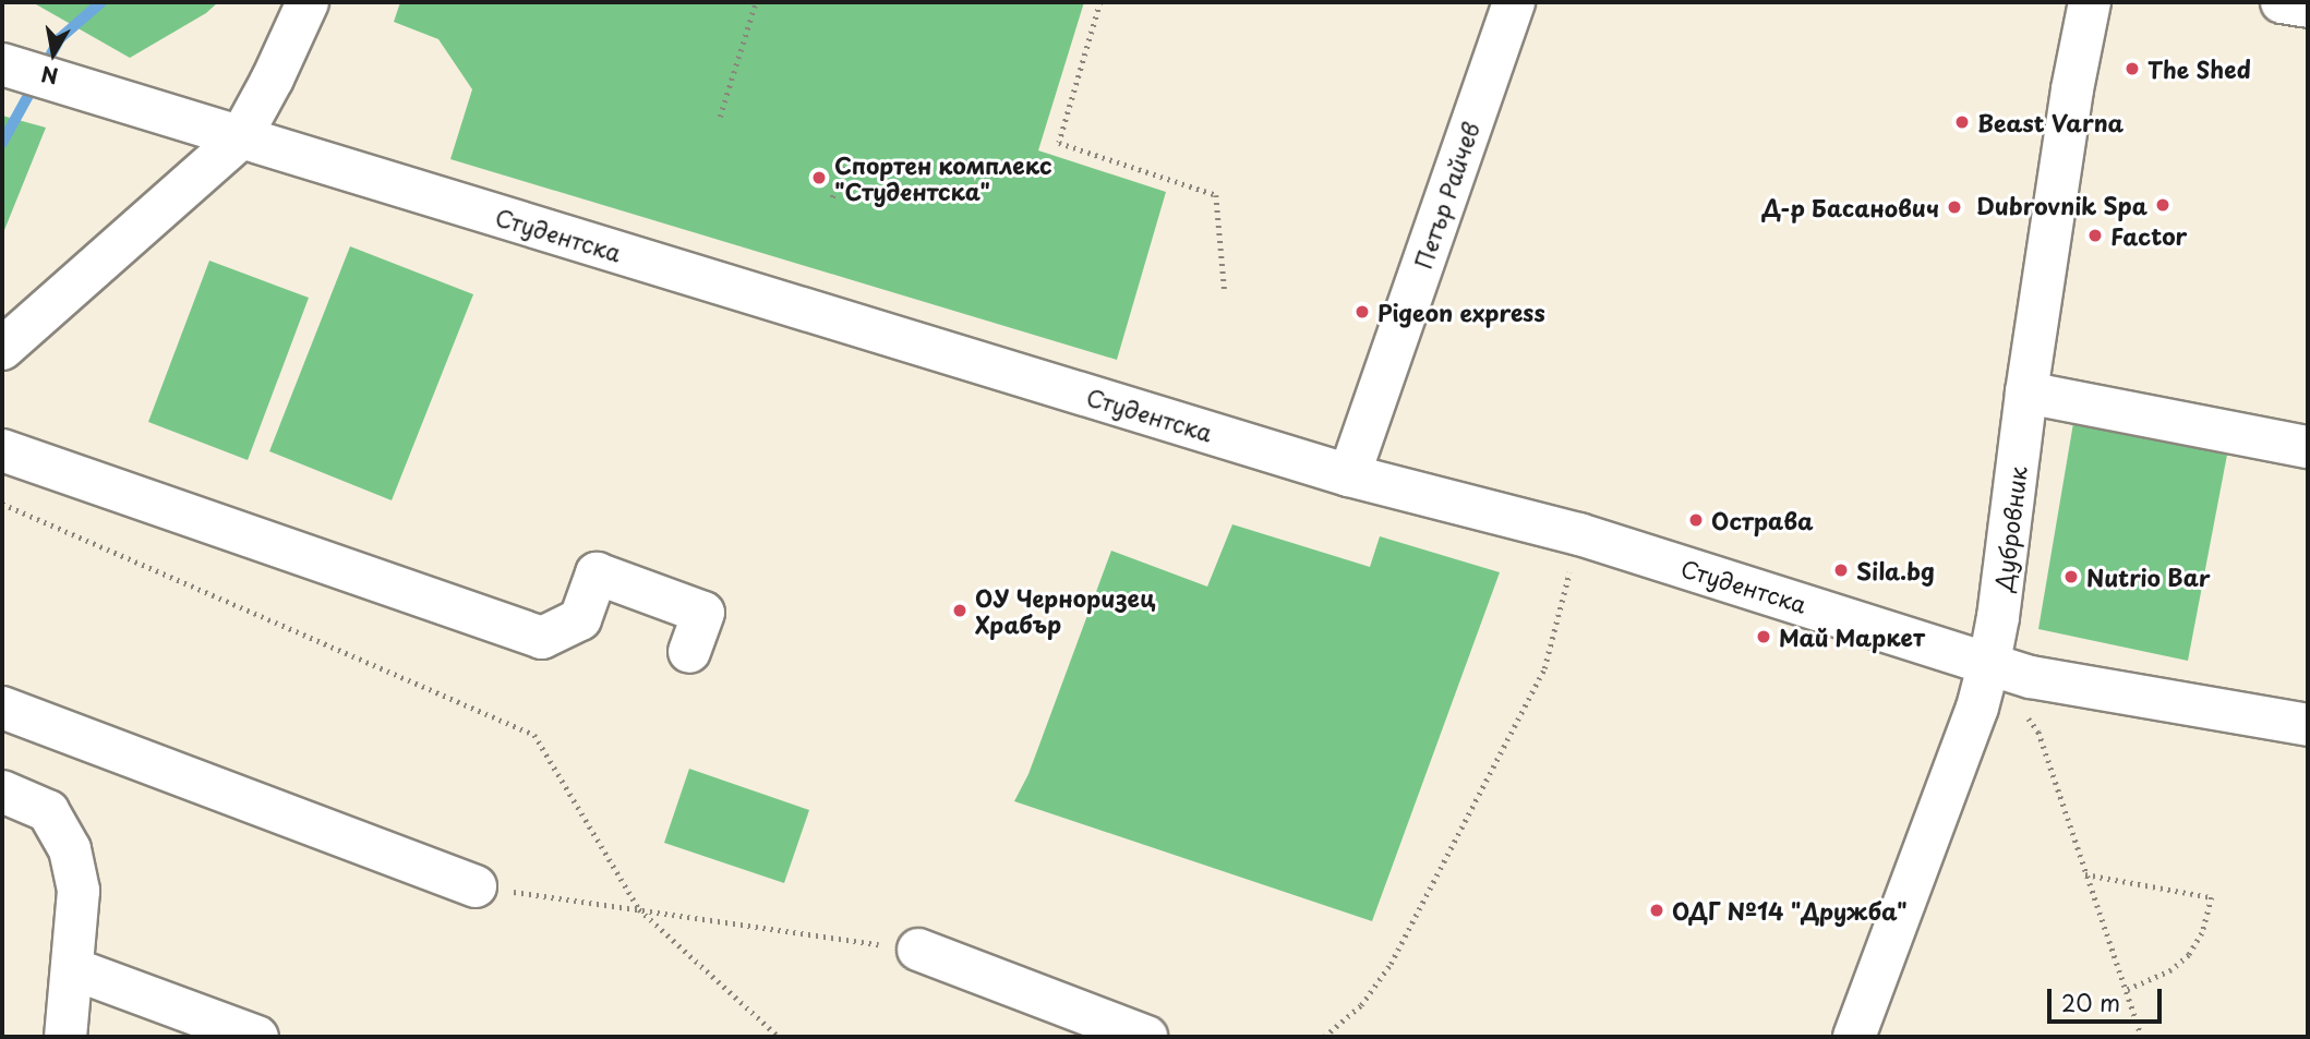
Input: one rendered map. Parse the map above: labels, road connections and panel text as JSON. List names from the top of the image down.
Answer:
{
  "streets": {
    "street": ["Петър Райчев", "Студентска", "Дубровник"]
  },
  "crossings": [
    ["Петър Райчев", "Студентска"],
    ["Студентска", "Дубровник"]
  ],
  "places": [
    "The Shed",
    "Beast Varna",
    "Спортен комплекс \"Студентска\"",
    "Dubrovnik Spa",
    "Д-р Басанович",
    "Factor",
    "Pigeon express",
    "Острава",
    "Sila.bg",
    "Nutrio Bar",
    "ОУ Черноризец Храбър",
    "Май Маркет",
    "ОДГ №14 \"Дружба\""
  ],
  "scale_bar": "20 m",
  "north": "bottom"
}
